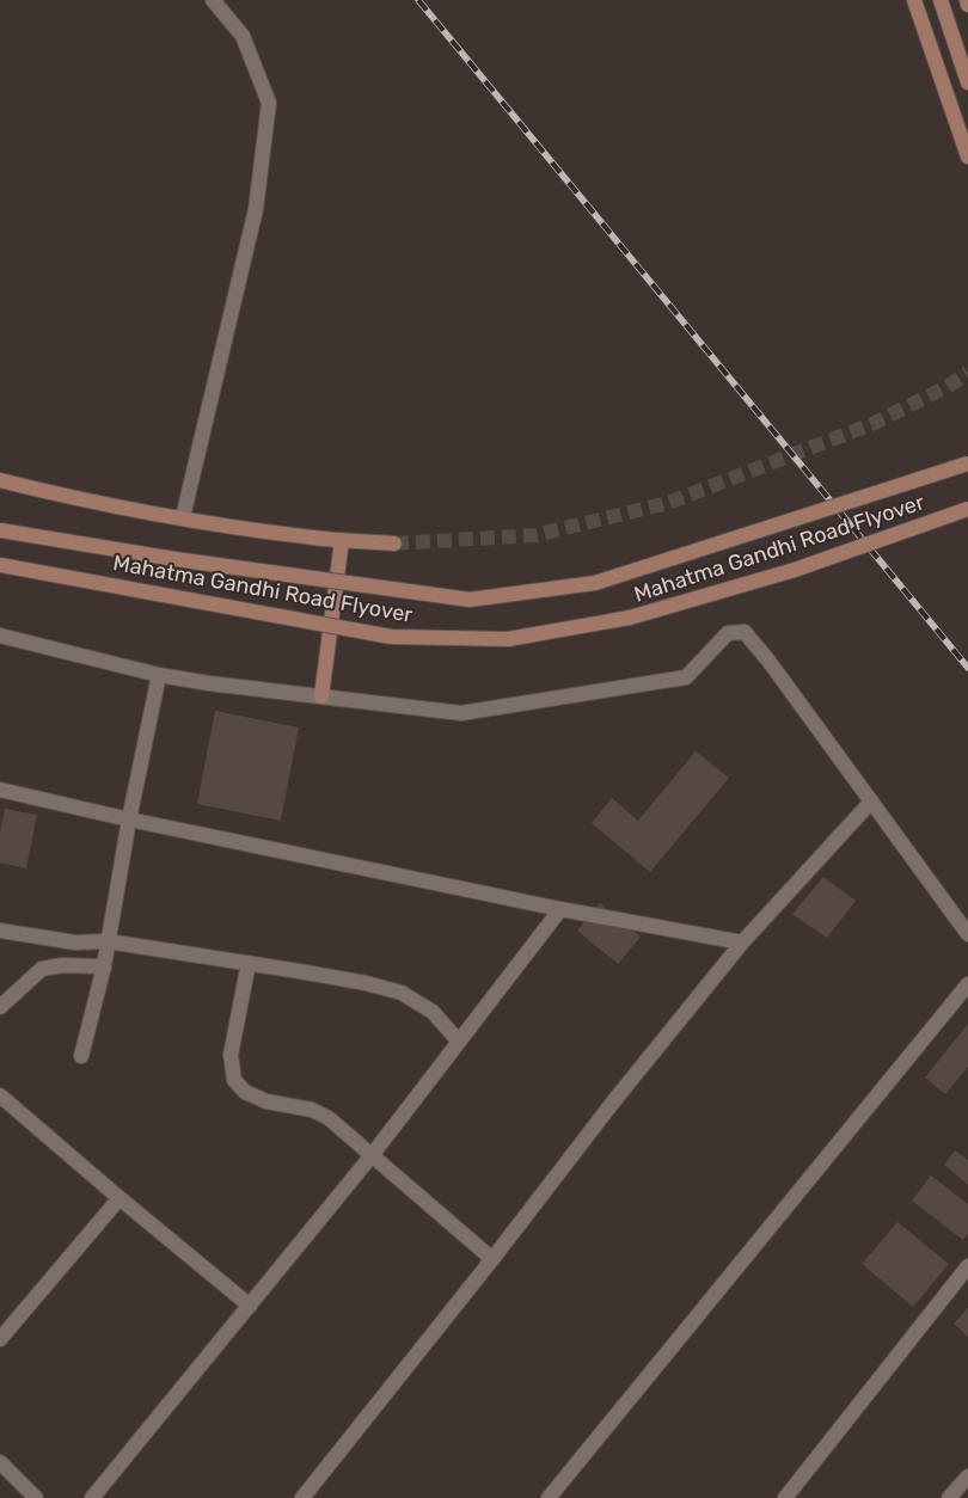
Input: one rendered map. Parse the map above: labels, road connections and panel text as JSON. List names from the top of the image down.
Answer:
{
  "streets": {
    "main road": ["Mahatma Gandhi Road Flyover"]
  }
}
